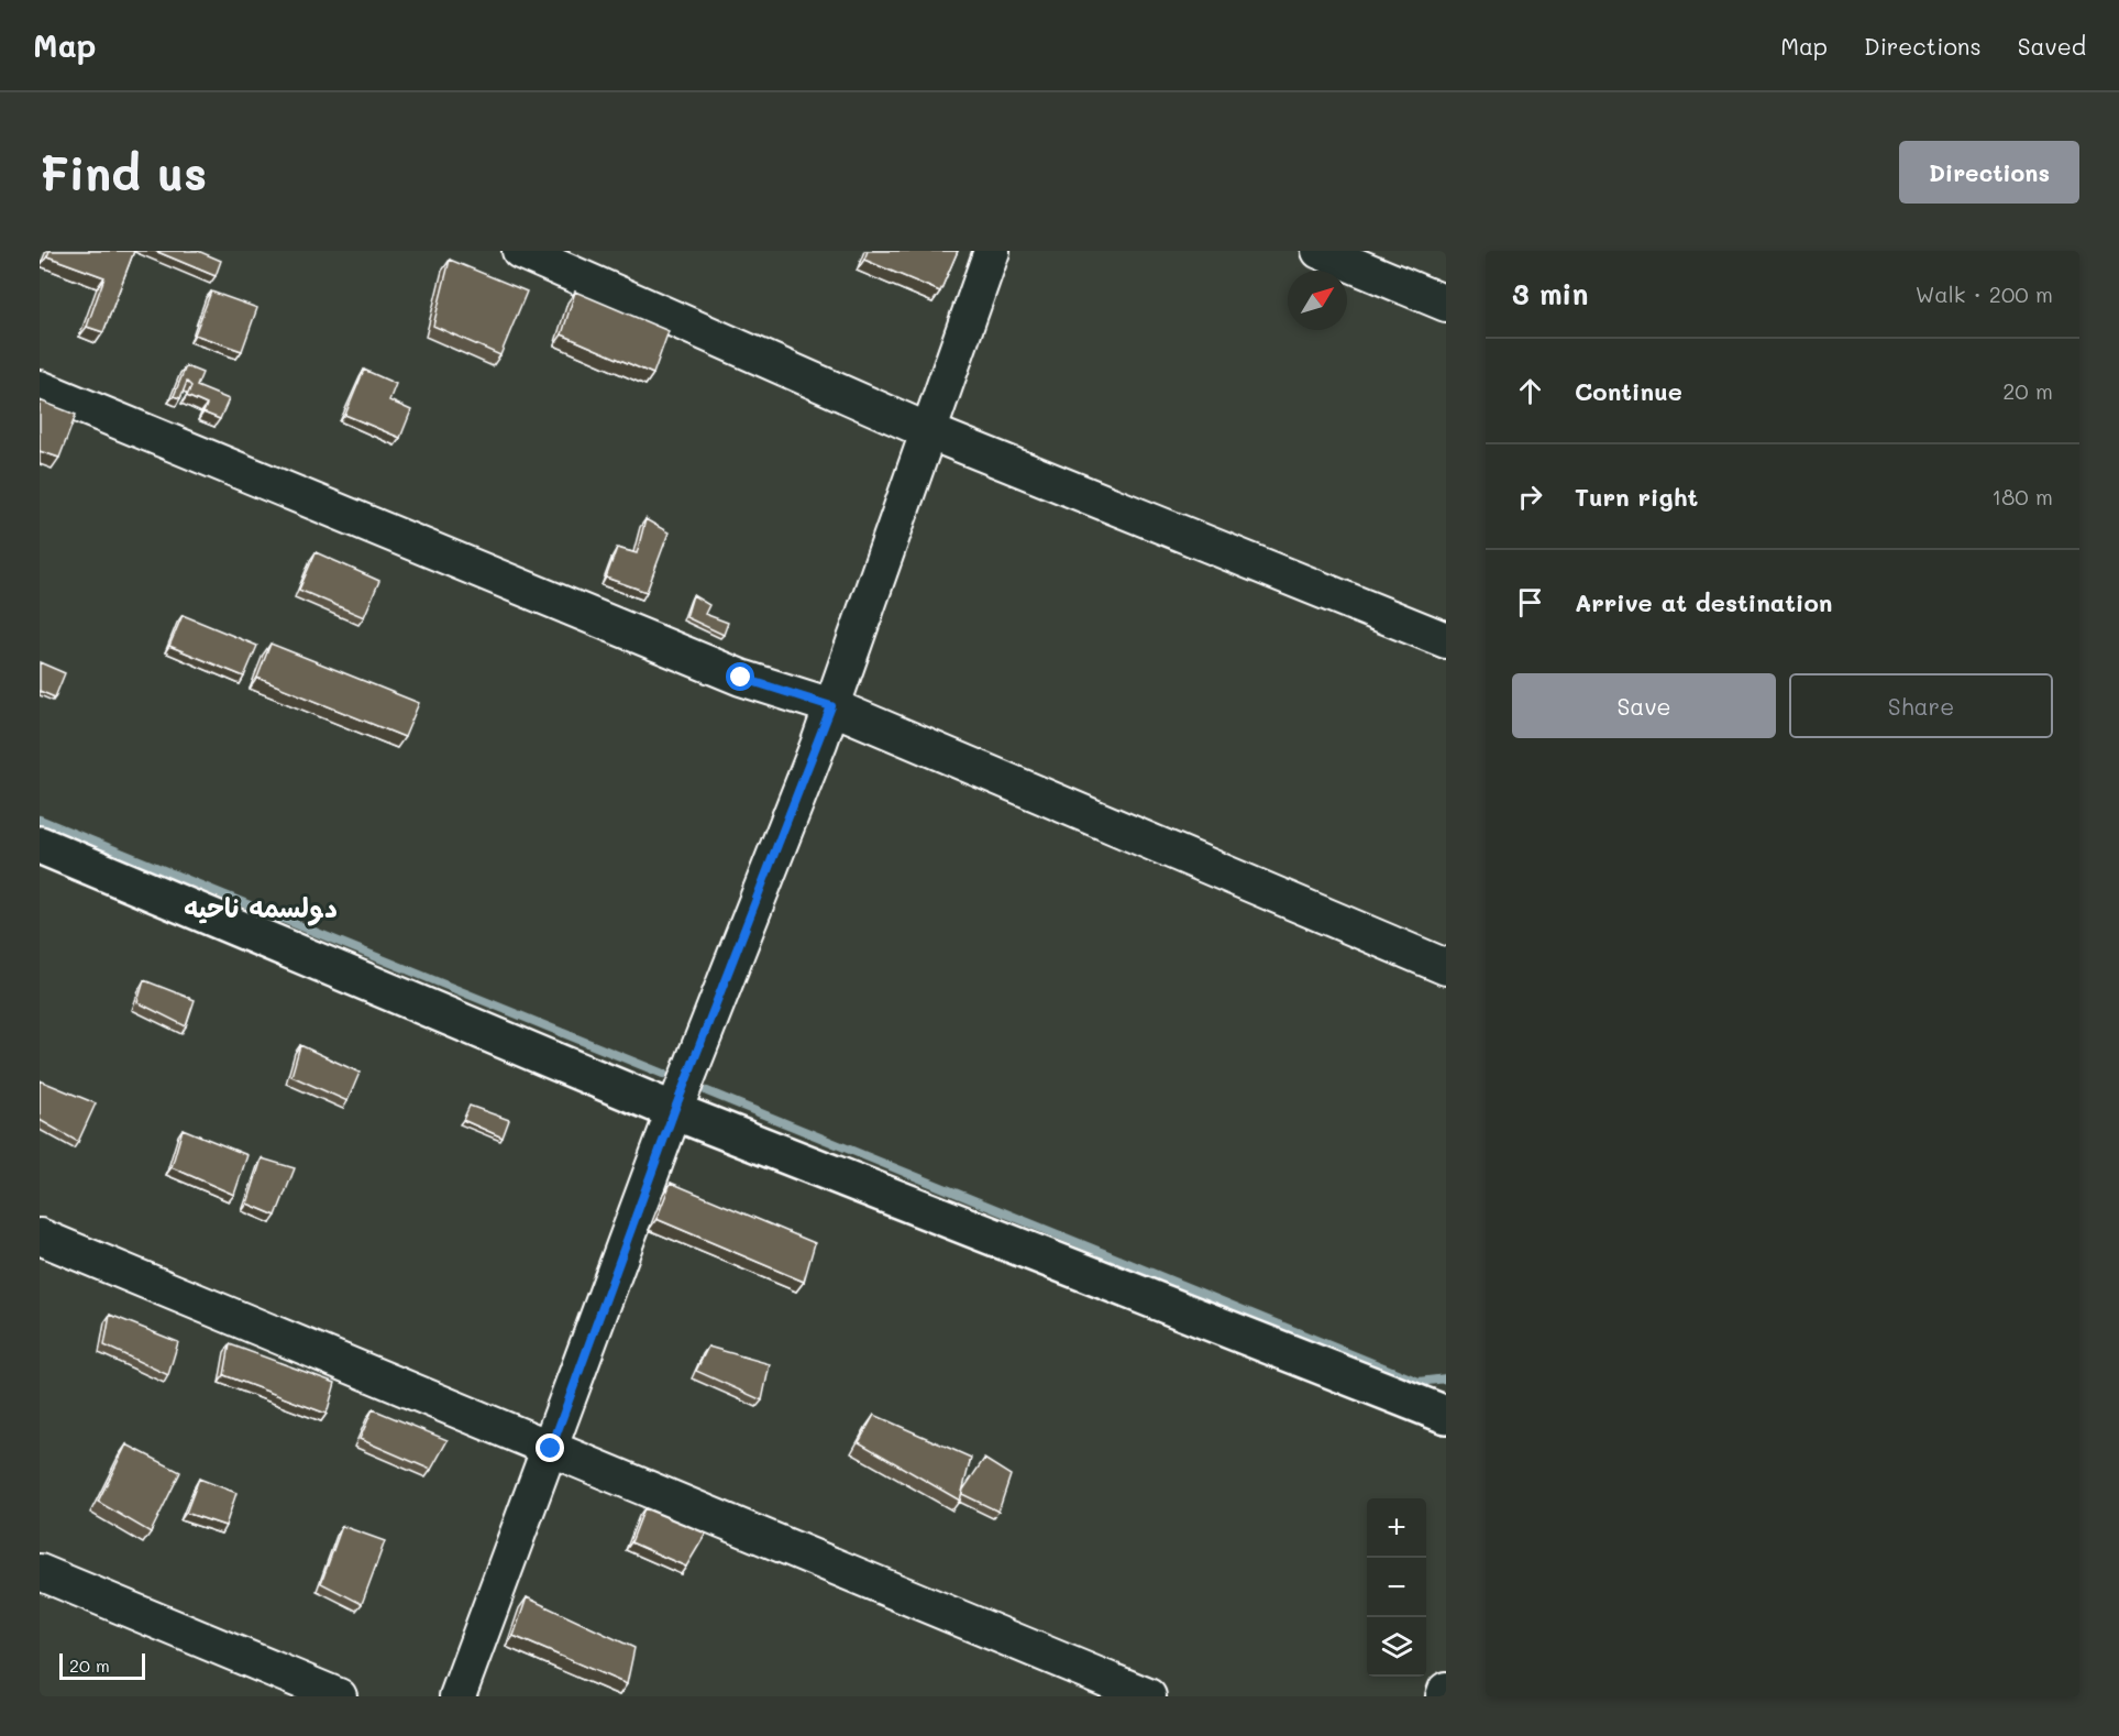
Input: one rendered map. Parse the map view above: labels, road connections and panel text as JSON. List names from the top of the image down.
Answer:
{
  "districts": ["دولسمه ناحیه"],
  "scale_bar": "20 m",
  "north": "top right",
  "page": {
    "header": "Map",
    "nav": ["Map", "Directions", "Saved"],
    "buttons": [
      "Directions",
      ["Save", "Share"]
    ],
    "title": "Find us",
    "heading": ["3 min", "Walk · 200 m"],
    "list": [
      ["Continue", "20 m"],
      ["Turn right", "180 m"],
      "Arrive at destination"
    ],
    "map_buttons": ["+", "−"],
    "scale": "20 m"
  }
}
